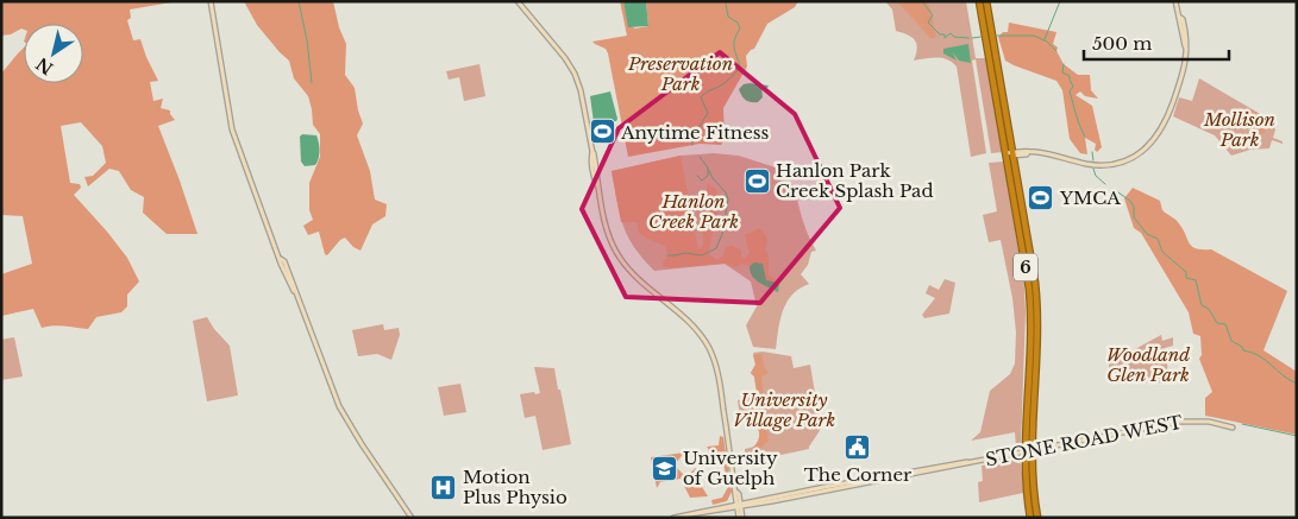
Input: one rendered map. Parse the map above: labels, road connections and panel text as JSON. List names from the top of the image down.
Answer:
{
  "streets": {
    "highway": ["6"],
    "main road": ["STONE ROAD WEST"]
  },
  "crossings": [
    ["6", "STONE ROAD WEST"]
  ],
  "parks": [
    "Preservation Park",
    "Mollison Park",
    "Hanlon Creek Park",
    "Woodland Glen Park",
    "University Village Park"
  ],
  "places": {
    "sports": ["Anytime Fitness", "Hanlon Park Creek Splash Pad", "YMCA"],
    "public building": ["The Corner"],
    "school or university": ["University of Guelph"],
    "hospital": ["Motion Plus Physio"]
  },
  "scale_bar": "500 m",
  "north": "bottom left"
}
